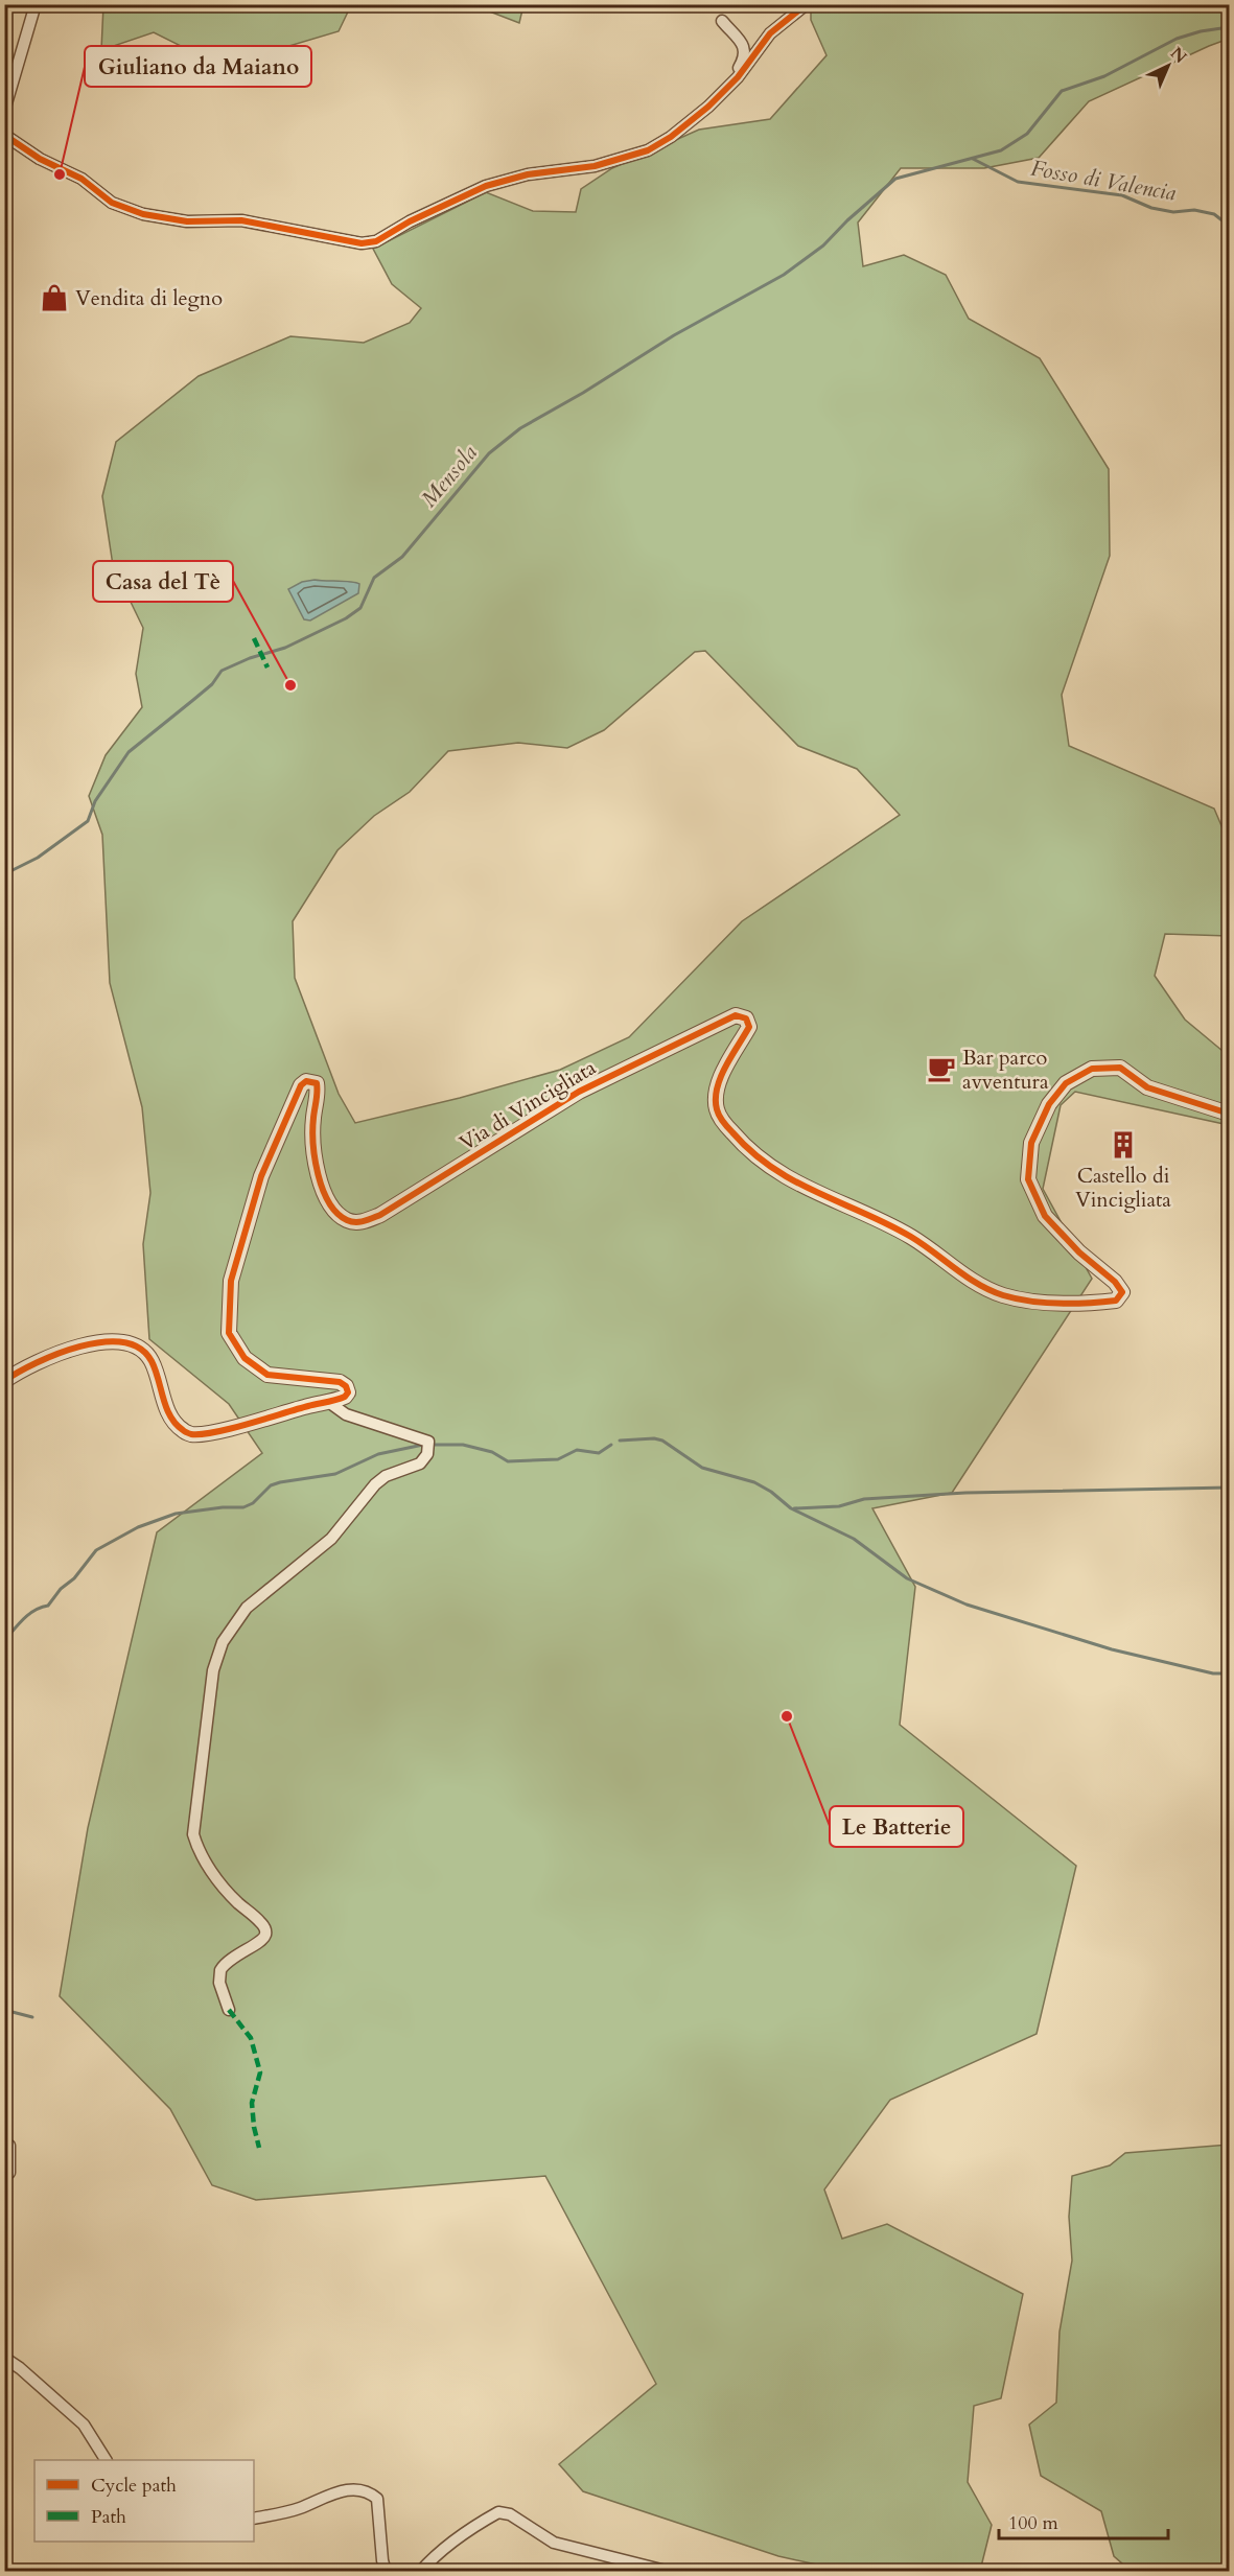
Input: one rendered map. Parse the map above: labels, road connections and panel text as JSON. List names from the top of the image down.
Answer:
{
  "streets": {
    "street": ["Via di Vincigliata"]
  },
  "water": ["Fosso di Valencia", "Mensola"],
  "places": {
    "other": ["Giuliano da Maiano", "Casa del Tè", "Le Batterie"],
    "shop": ["Vendita di legno"],
    "cafe": ["Bar parco avventura"],
    "building": ["Castello di Vincigliata"]
  },
  "legend": ["Cycle path", "Path"],
  "scale_bar": "100 m",
  "north": "top right"
}
